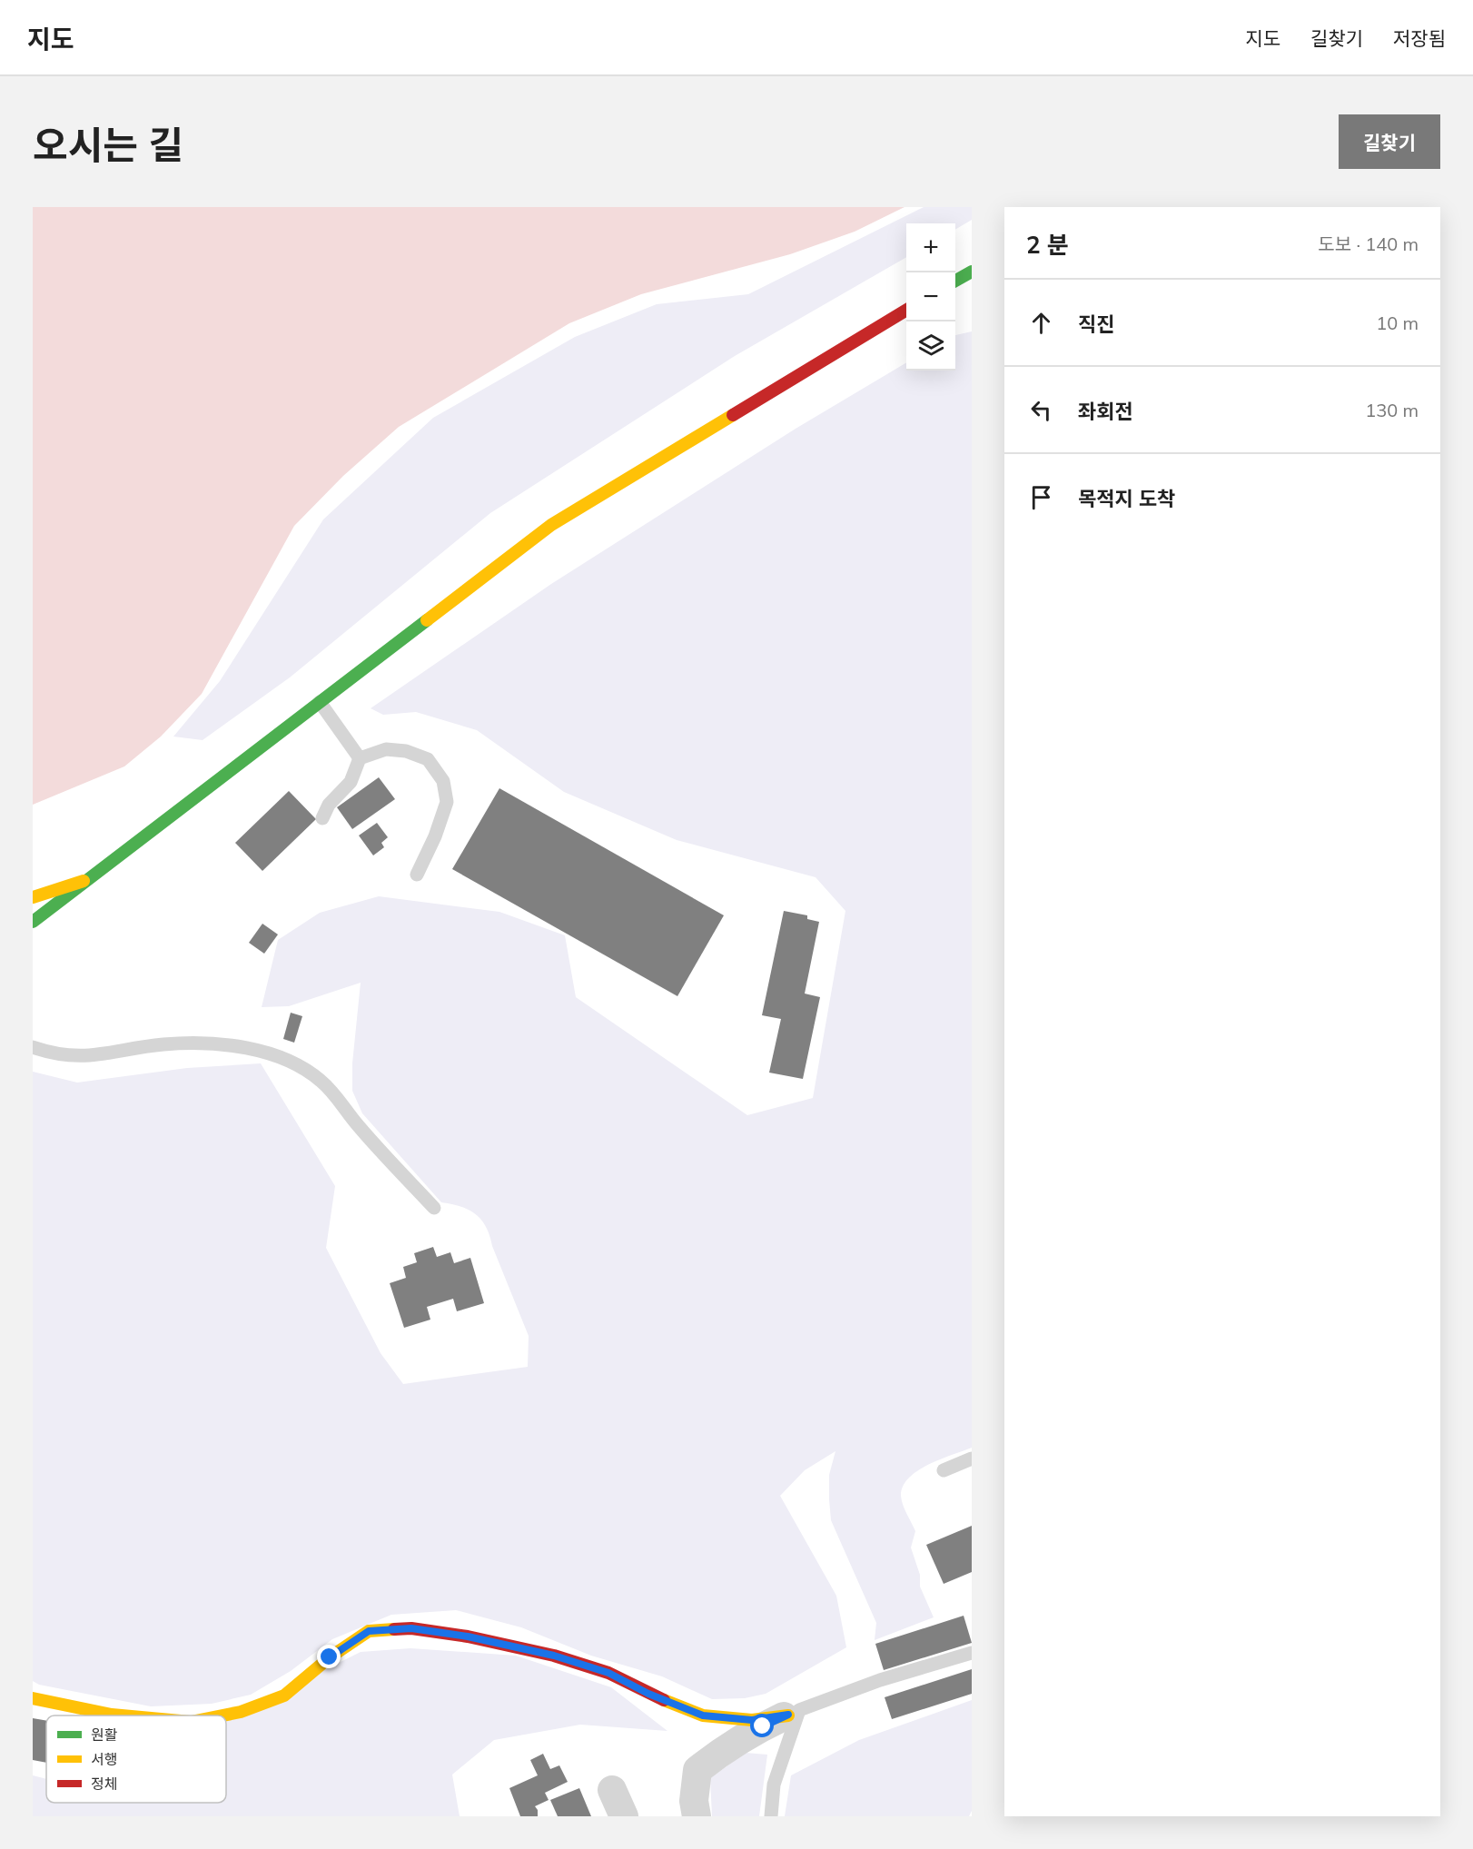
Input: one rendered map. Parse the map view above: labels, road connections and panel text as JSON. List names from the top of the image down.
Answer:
{
  "legend": ["원활", "서행", "정체"],
  "page": {
    "header": "지도",
    "nav": ["지도", "길찾기", "저장됨"],
    "title": "오시는 길",
    "buttons": "길찾기",
    "heading": ["2 분", "도보 · 140 m"],
    "map_buttons": ["+", "−"],
    "list": [
      ["직진", "10 m"],
      ["좌회전", "130 m"],
      "목적지 도착"
    ]
  }
}
